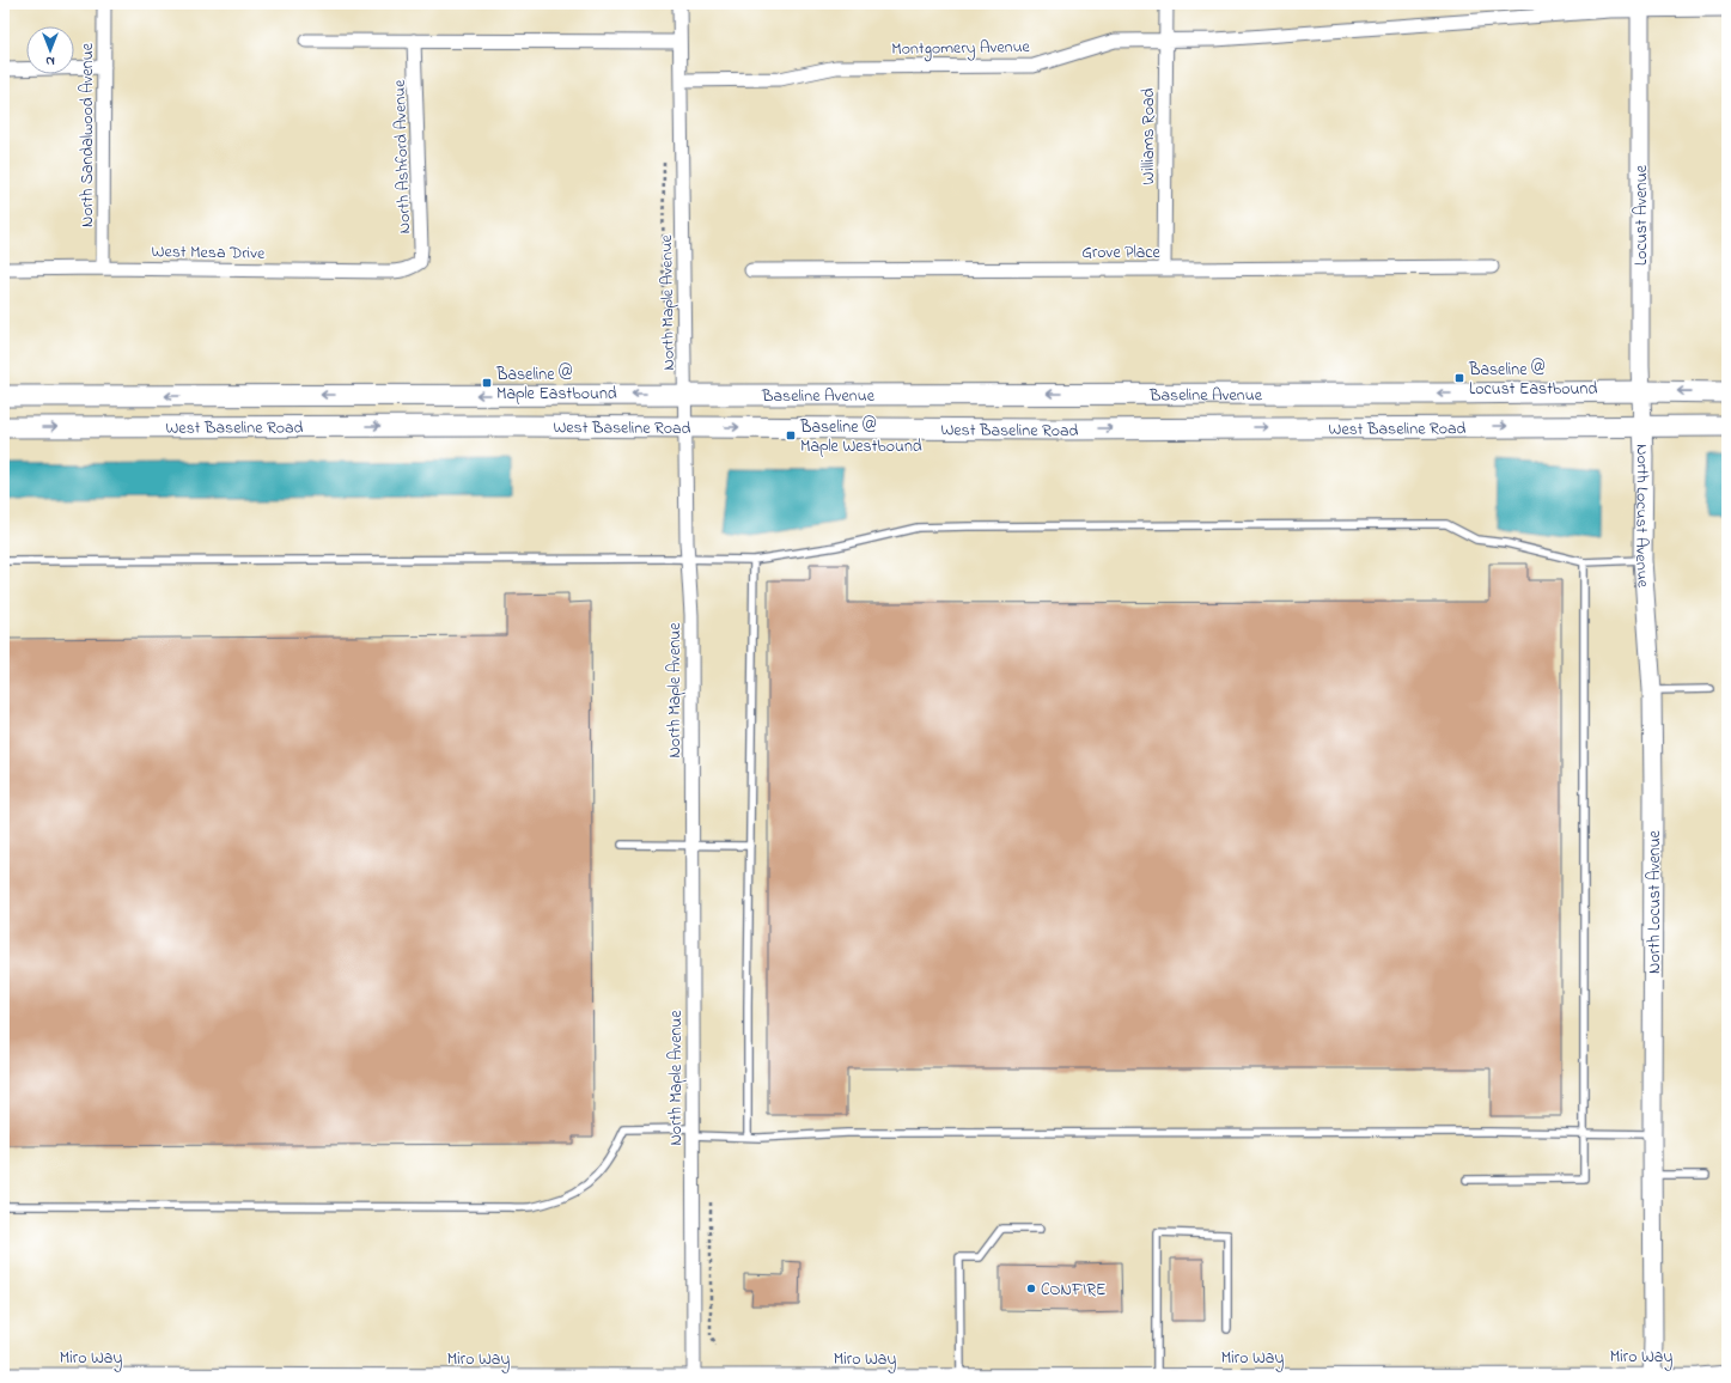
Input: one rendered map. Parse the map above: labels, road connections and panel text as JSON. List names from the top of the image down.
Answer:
{
  "streets": {
    "main road": ["Baseline Avenue", "West Baseline Road"],
    "street": [
      "Montgomery Avenue",
      "North Sandalwood Avenue",
      "Williams Road",
      "North Ashford Avenue",
      "Locust Avenue",
      "West Mesa Drive",
      "Grove Place",
      "North Maple Avenue",
      "North Locust Avenue",
      "Miro Way"
    ]
  },
  "crossings": [
    ["Montgomery Avenue", "Williams Road"],
    ["Montgomery Avenue", "Locust Avenue"],
    ["Montgomery Avenue", "North Maple Avenue"],
    ["North Sandalwood Avenue", "West Mesa Drive"],
    ["Williams Road", "Grove Place"],
    ["North Ashford Avenue", "West Mesa Drive"],
    ["Locust Avenue", "Baseline Avenue"],
    ["Locust Avenue", "West Baseline Road"],
    ["Locust Avenue", "North Locust Avenue"],
    ["North Maple Avenue", "Baseline Avenue"],
    ["North Maple Avenue", "West Baseline Road"],
    ["North Maple Avenue", "Miro Way"],
    ["Baseline Avenue", "West Baseline Road"],
    ["West Baseline Road", "North Locust Avenue"],
    ["North Locust Avenue", "Miro Way"]
  ],
  "one_way": ["Baseline Avenue"],
  "places": {
    "transit": ["Baseline @ Locust Eastbound", "Baseline @ Maple Eastbound", "Baseline @ Maple Westbound"],
    "other": ["CONFIRE"]
  },
  "north": "bottom"
}
